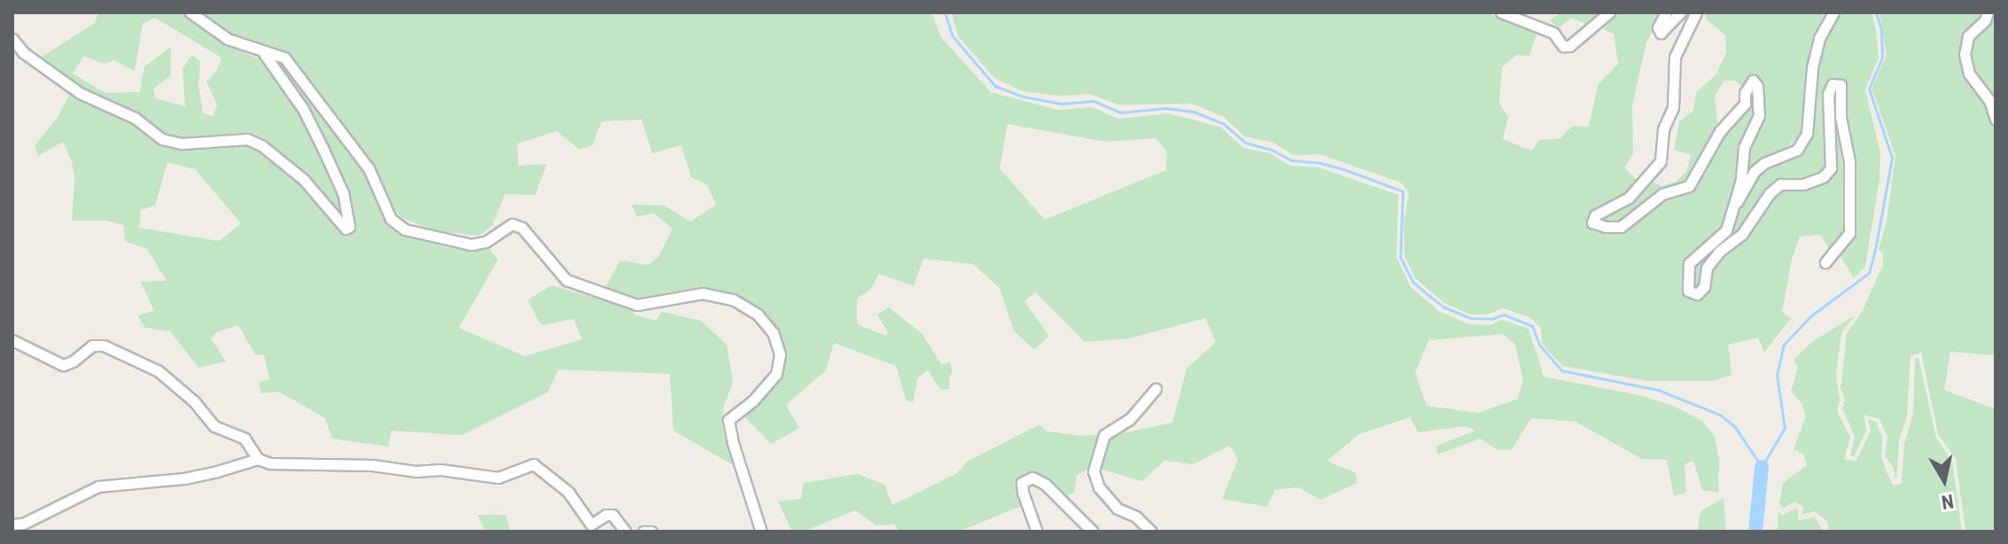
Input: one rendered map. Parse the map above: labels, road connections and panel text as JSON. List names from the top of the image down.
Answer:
{
  "north": "bottom"
}
